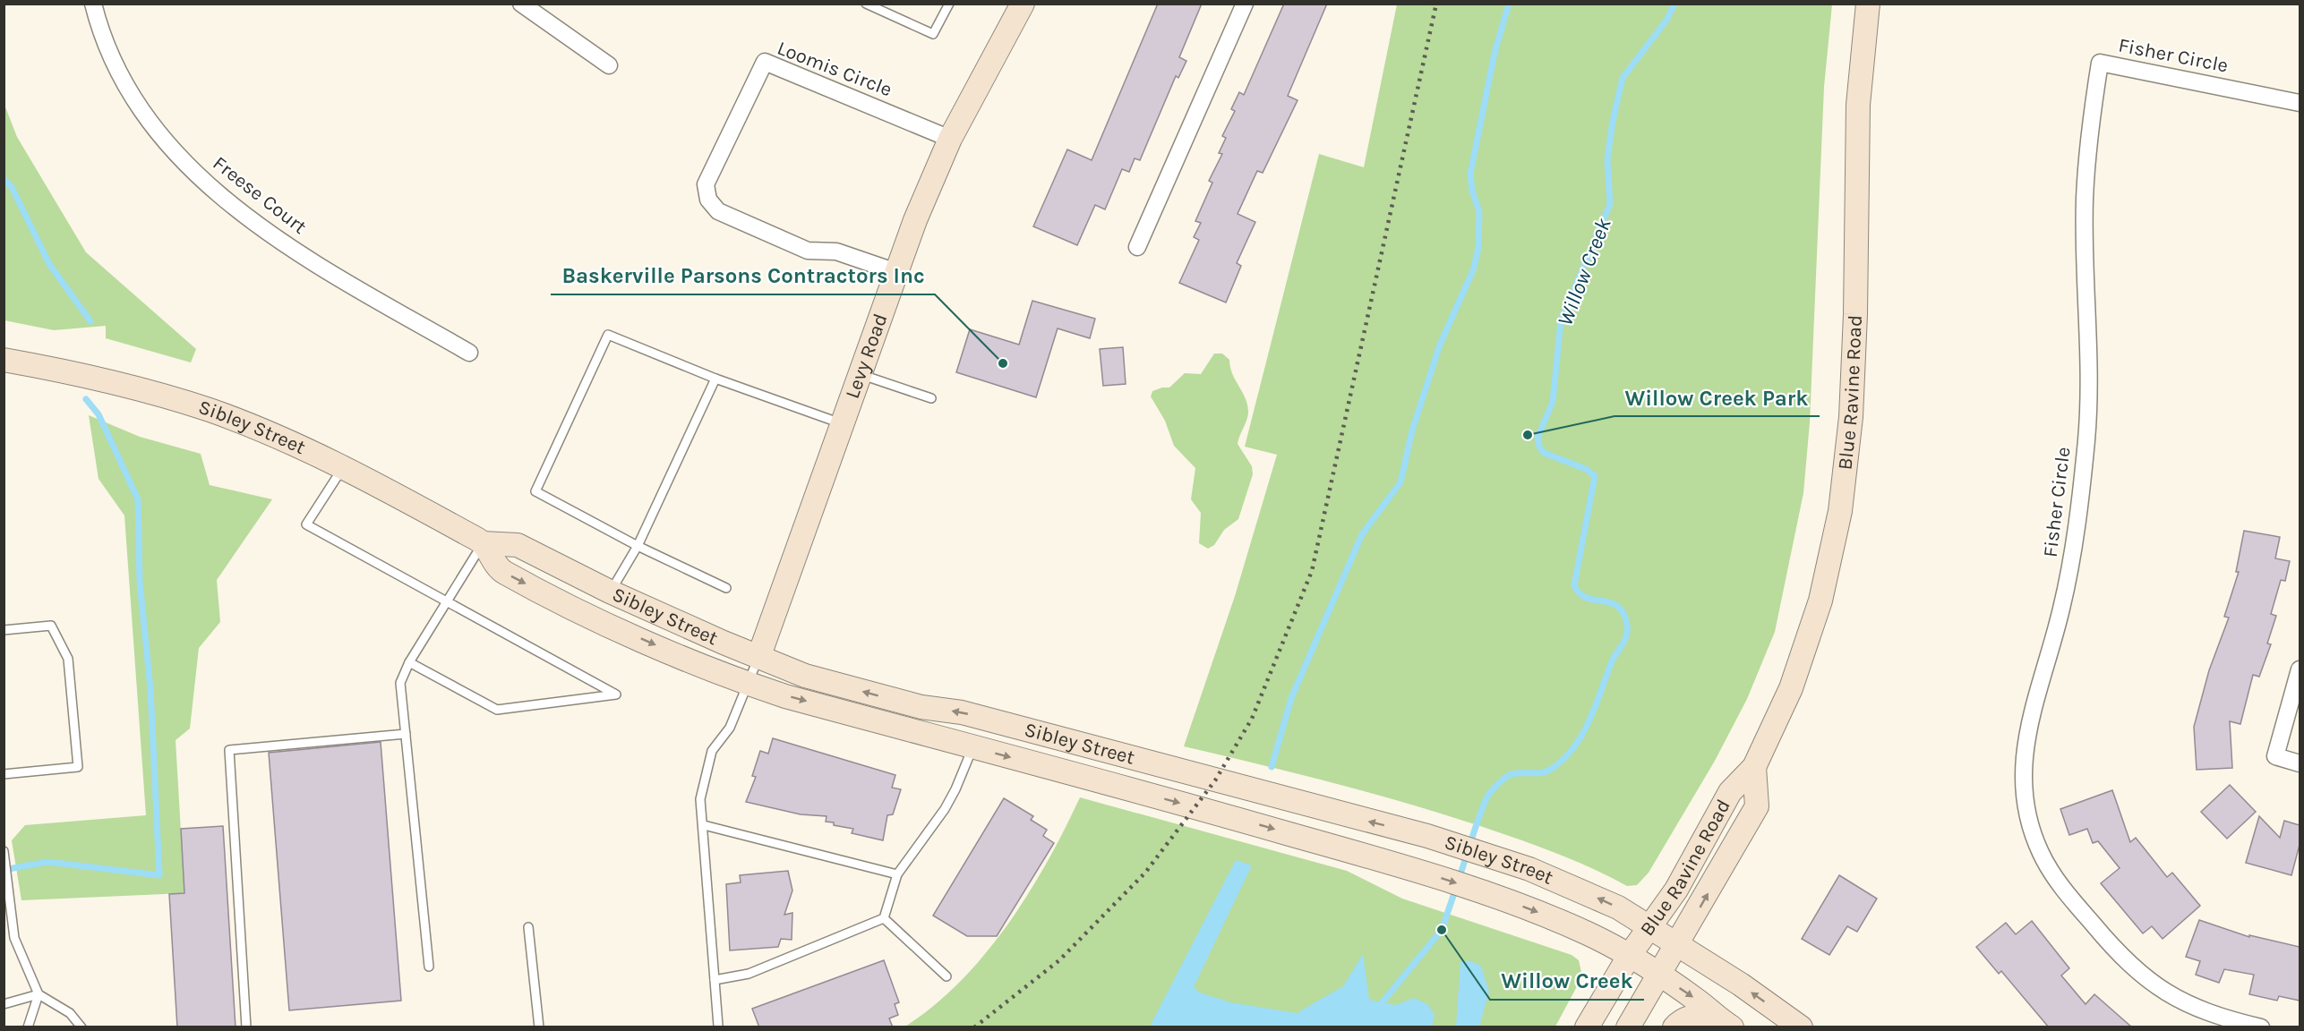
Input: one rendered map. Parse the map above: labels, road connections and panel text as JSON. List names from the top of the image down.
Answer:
{
  "streets": {
    "street": [
      "Fisher Circle",
      "Loomis Circle",
      "Freese Court",
      "Levy Road",
      "Blue Ravine Road",
      "Sibley Street"
    ]
  },
  "crossings": [
    ["Loomis Circle", "Levy Road"],
    ["Levy Road", "Sibley Street"],
    ["Blue Ravine Road", "Sibley Street"]
  ],
  "water": ["Willow Creek"],
  "places": ["Baskerville Parsons Contractors Inc", "Willow Creek Park", "Willow Creek"]
}
